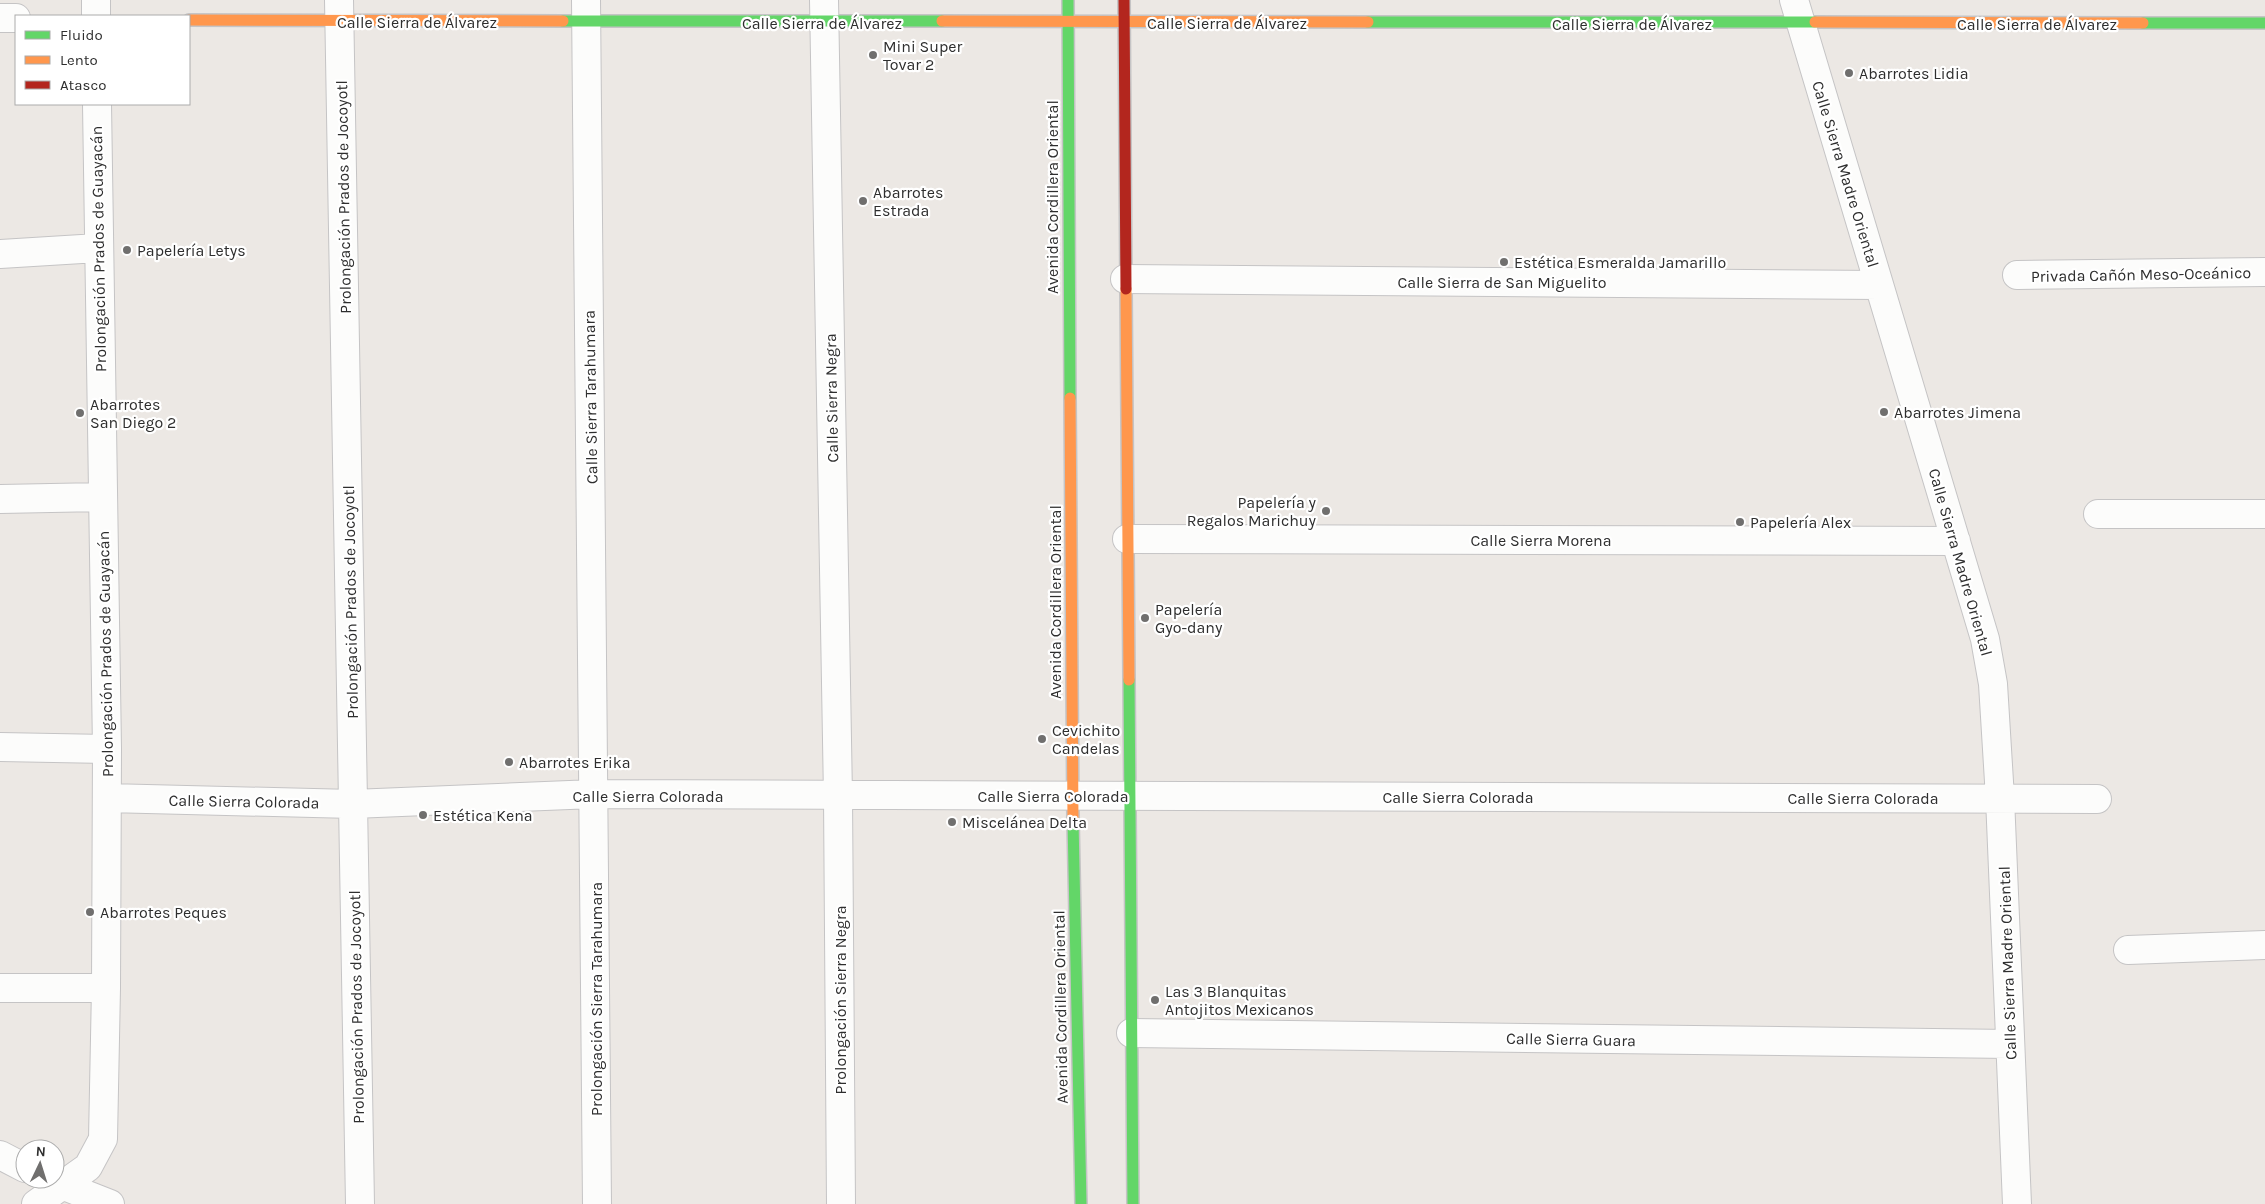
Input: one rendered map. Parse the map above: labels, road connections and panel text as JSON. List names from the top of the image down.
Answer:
{
  "streets": {
    "street": [
      "Calle Sierra de Álvarez",
      "Calle Sierra Madre Oriental",
      "Prolongación Prados de Jocoyotl",
      "Avenida Cordillera Oriental",
      "Prolongación Prados de Guayacán",
      "Privada Cañón Meso-Oceánico",
      "Calle Sierra de San Miguelito",
      "Calle Sierra Tarahumara",
      "Calle Sierra Negra",
      "Calle Sierra Morena",
      "Calle Sierra Colorada",
      "Prolongación Sierra Tarahumara",
      "Prolongación Sierra Negra",
      "Calle Sierra Guara"
    ]
  },
  "crossings": [
    ["Calle Sierra de Álvarez", "Calle Sierra Madre Oriental"],
    ["Calle Sierra de Álvarez", "Prolongación Prados de Jocoyotl"],
    ["Calle Sierra de Álvarez", "Avenida Cordillera Oriental"],
    ["Calle Sierra de Álvarez", "Calle Sierra Tarahumara"],
    ["Calle Sierra de Álvarez", "Calle Sierra Negra"],
    ["Calle Sierra Madre Oriental", "Calle Sierra de San Miguelito"],
    ["Calle Sierra Madre Oriental", "Calle Sierra Morena"],
    ["Calle Sierra Madre Oriental", "Calle Sierra Colorada"],
    ["Calle Sierra Madre Oriental", "Calle Sierra Guara"],
    ["Prolongación Prados de Jocoyotl", "Calle Sierra Colorada"],
    ["Avenida Cordillera Oriental", "Calle Sierra Colorada"],
    ["Prolongación Prados de Guayacán", "Calle Sierra Colorada"],
    ["Calle Sierra Tarahumara", "Calle Sierra Colorada"],
    ["Calle Sierra Tarahumara", "Prolongación Sierra Tarahumara"],
    ["Calle Sierra Negra", "Calle Sierra Colorada"],
    ["Calle Sierra Negra", "Prolongación Sierra Negra"],
    ["Calle Sierra Colorada", "Prolongación Sierra Tarahumara"],
    ["Calle Sierra Colorada", "Prolongación Sierra Negra"]
  ],
  "places": [
    "Mini Super Tovar 2",
    "Abarrotes Lidia",
    "Abarrotes Estrada",
    "Papelería Letys",
    "Estética Esmeralda Jamarillo",
    "Abarrotes Jimena",
    "Abarrotes San Diego 2",
    "Papelería y Regalos Marichuy",
    "Papelería Alex",
    "Papelería Gyo-dany",
    "Cevichito Candelas",
    "Abarrotes Erika",
    "Estética Kena",
    "Miscelánea Delta",
    "Abarrotes Peques",
    "Las 3 Blanquitas Antojitos Mexicanos"
  ],
  "legend": ["Fluido", "Lento", "Atasco"],
  "north": "top"
}
